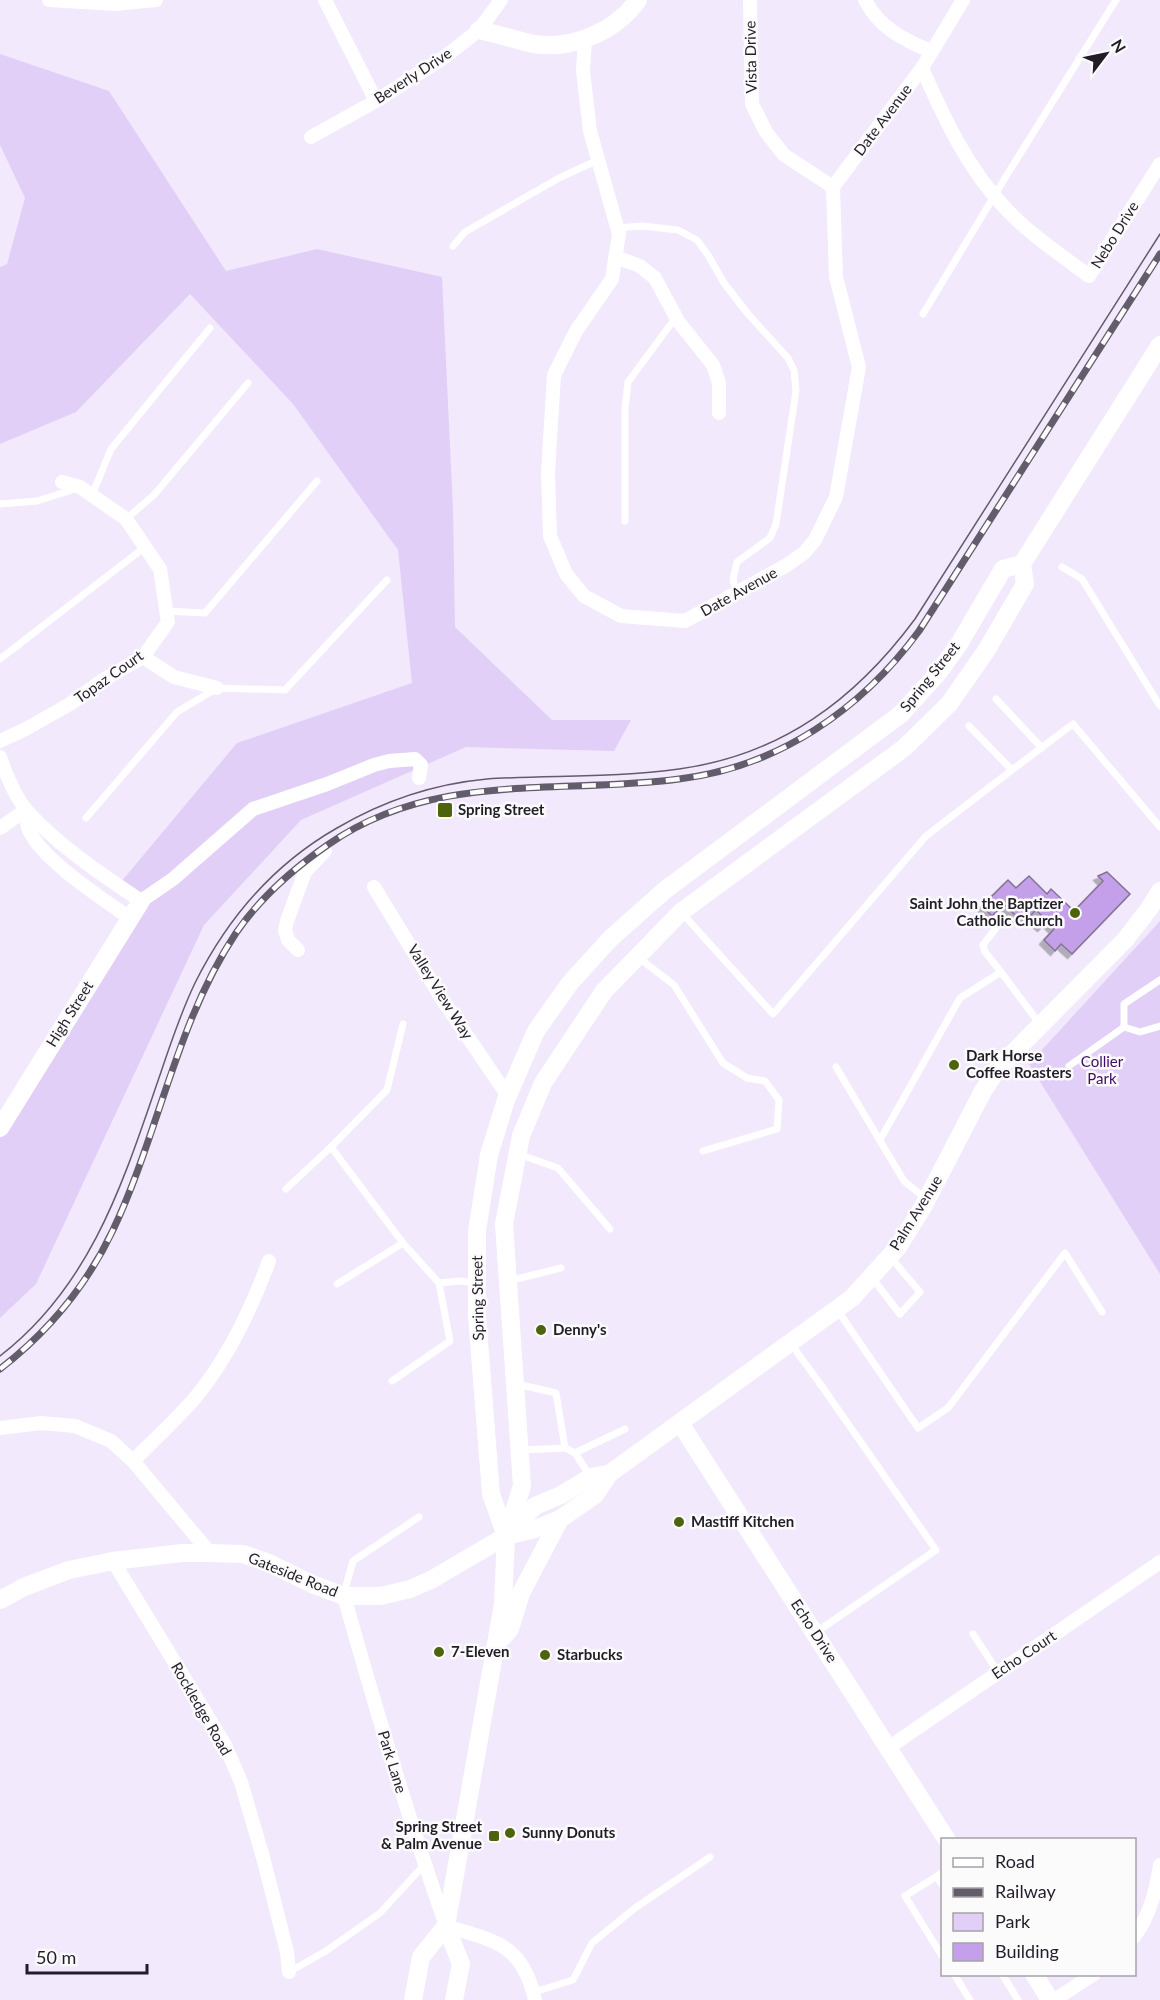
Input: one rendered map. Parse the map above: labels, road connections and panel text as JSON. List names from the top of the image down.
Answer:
{
  "streets": {
    "main road": [
      "Spring Street",
      "High Street",
      "Palm Avenue",
      "Gateside Road",
      "Echo Drive"
    ],
    "street": [
      "Vista Drive",
      "Beverly Drive",
      "Date Avenue",
      "Nebo Drive",
      "Topaz Court",
      "Valley View Way",
      "Echo Court",
      "Rockledge Road",
      "Park Lane"
    ]
  },
  "crossings": [
    ["Vista Drive", "Date Avenue"],
    ["Spring Street", "Valley View Way"],
    ["Spring Street", "Palm Avenue"],
    ["Spring Street", "Gateside Road"],
    ["Spring Street", "Park Lane"],
    ["Palm Avenue", "Gateside Road"],
    ["Palm Avenue", "Echo Drive"],
    ["Gateside Road", "Rockledge Road"],
    ["Gateside Road", "Park Lane"],
    ["Echo Drive", "Echo Court"]
  ],
  "parks": ["Collier Park"],
  "places": {
    "transit": ["Spring Street", "Spring Street & Palm Avenue"],
    "other": [
      "Saint John the Baptizer Catholic Church",
      "Dark Horse Coffee Roasters",
      "Denny's",
      "Mastiff Kitchen",
      "7-Eleven",
      "Starbucks",
      "Sunny Donuts"
    ]
  },
  "legend": [
    "Road",
    "Railway",
    "Park",
    "Building"
  ],
  "scale_bar": "50 m",
  "north": "top right"
}
